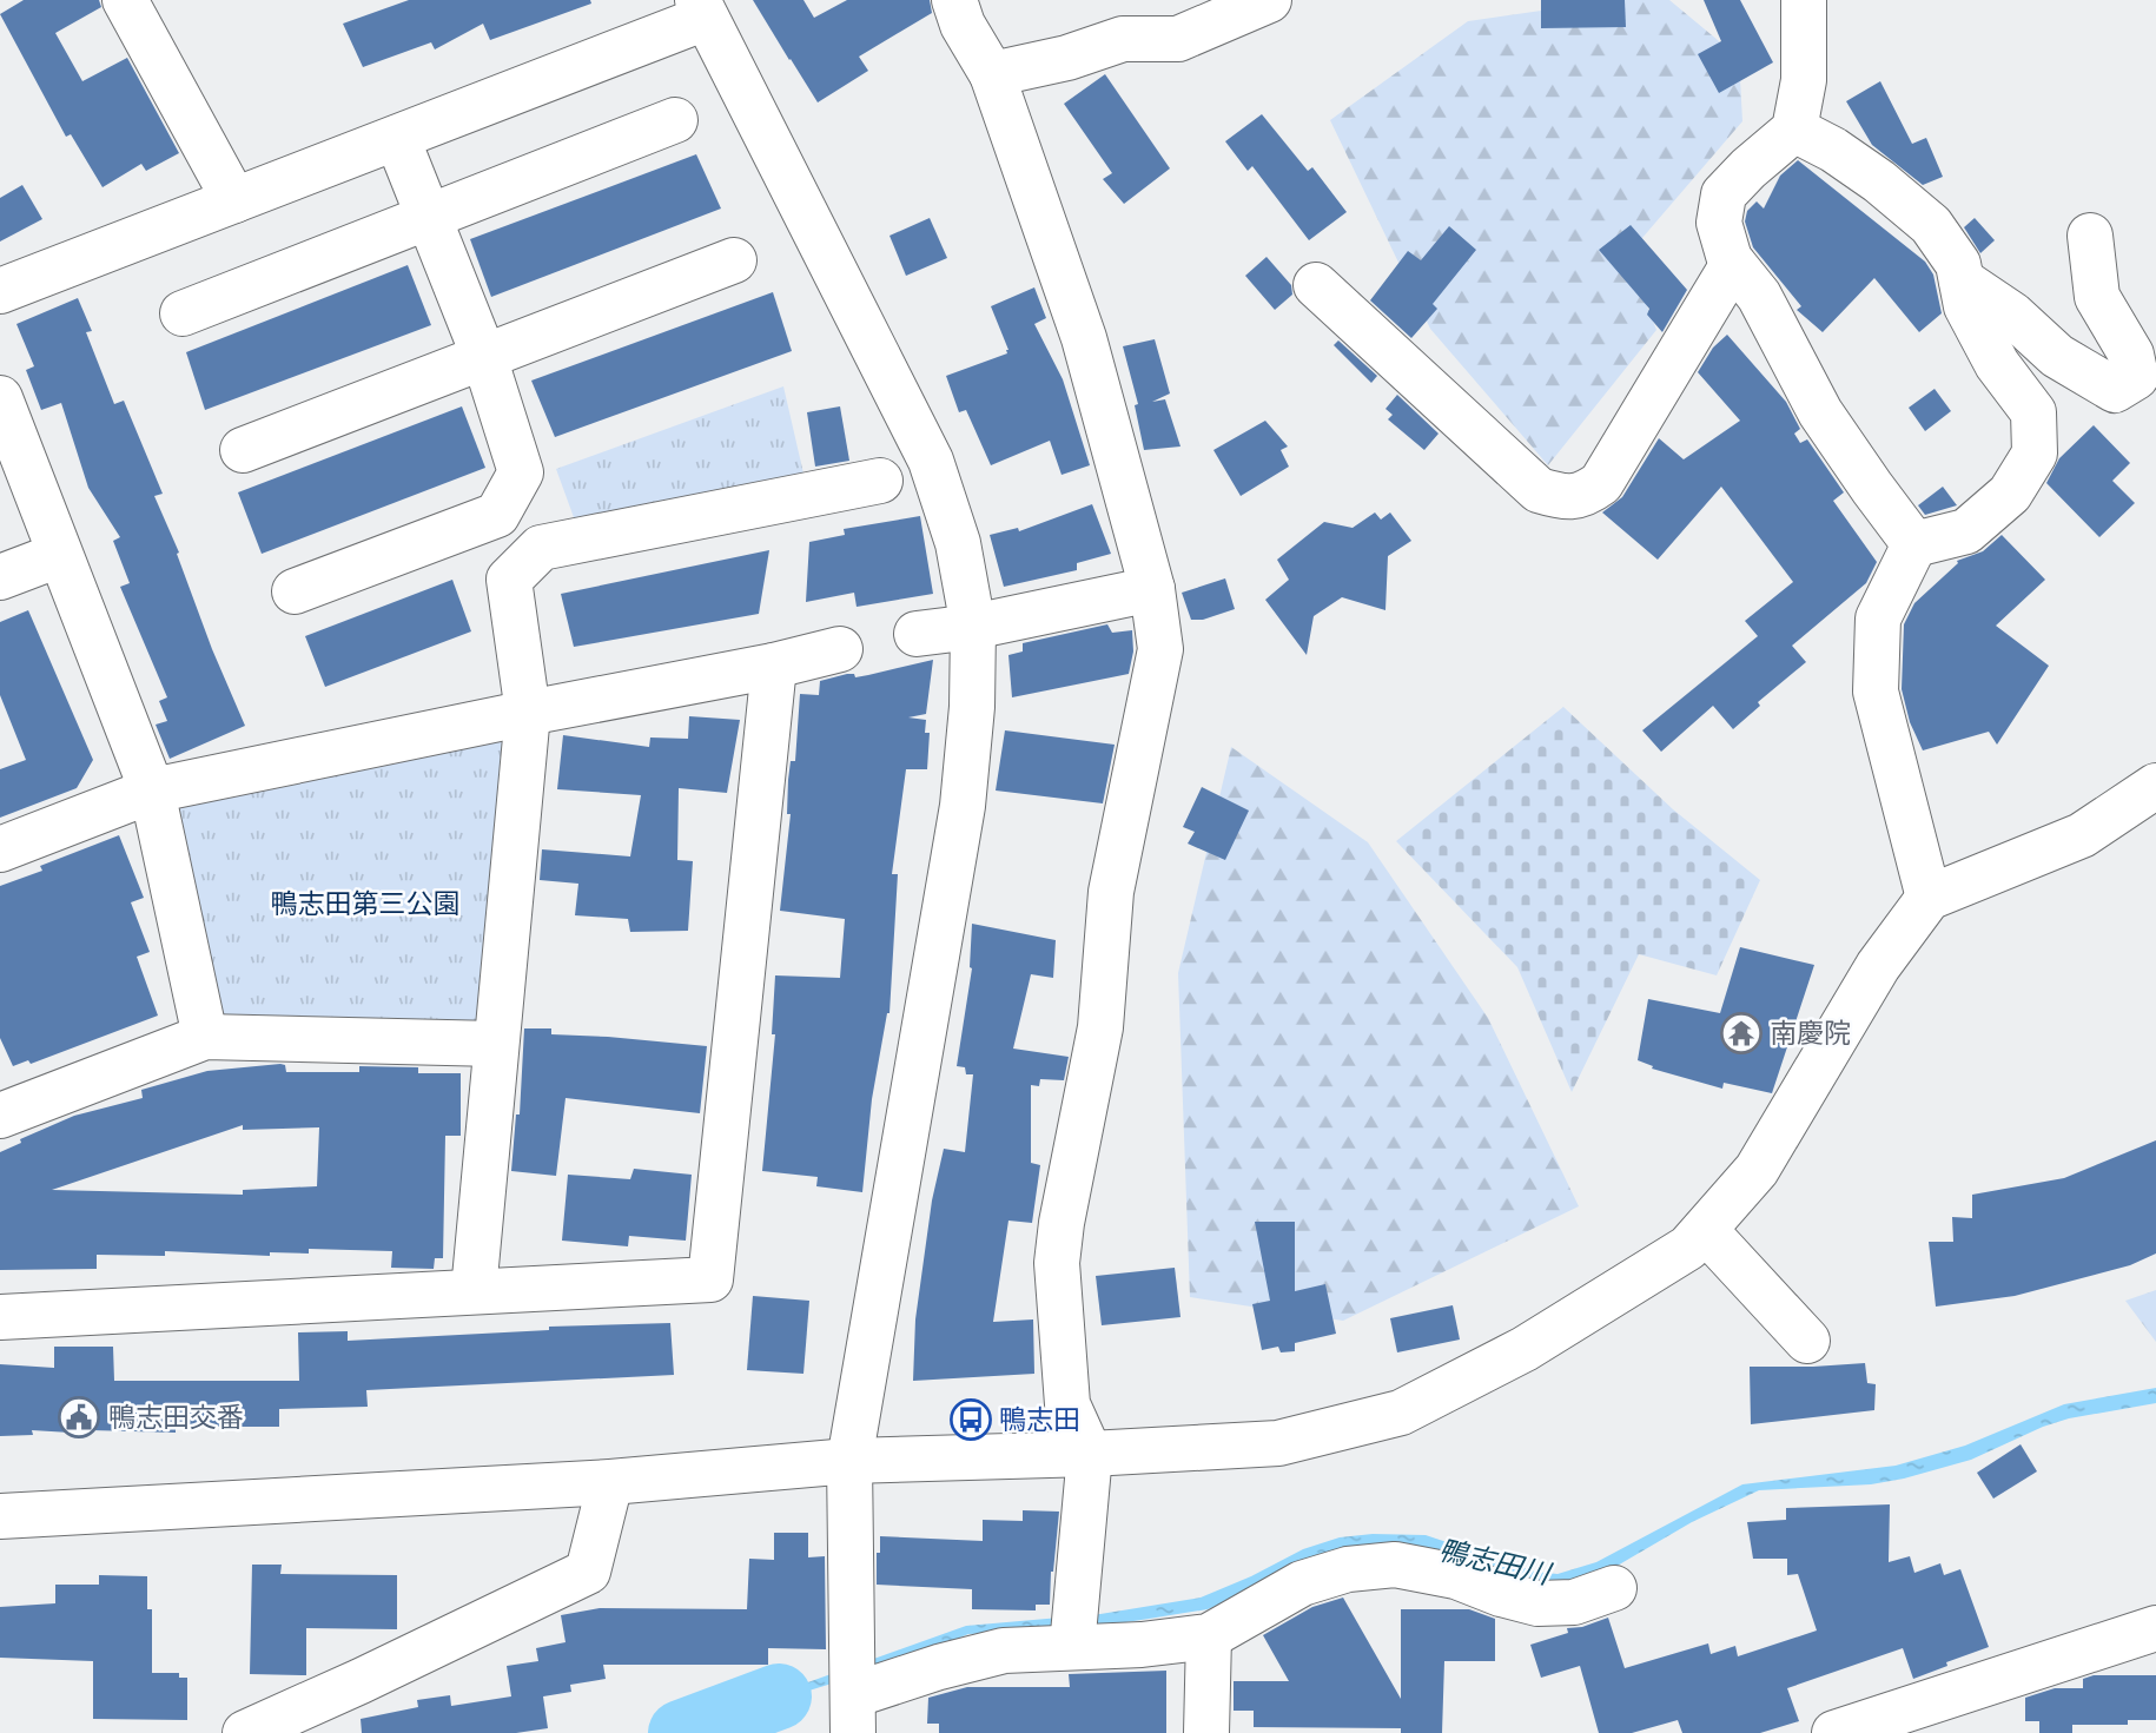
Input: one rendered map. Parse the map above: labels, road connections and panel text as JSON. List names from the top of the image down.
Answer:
{
  "water": ["鴨志田川"],
  "parks": ["鴨志田第三公園"],
  "places": {
    "temple": ["南慶院"],
    "public building": ["鴨志田交番"],
    "bus stop": ["鴨志田"]
  }
}
